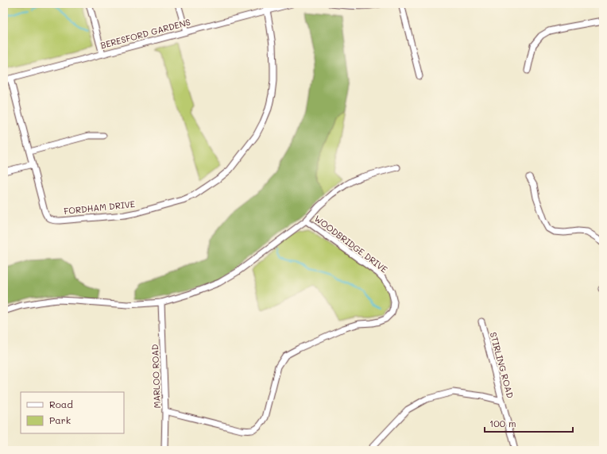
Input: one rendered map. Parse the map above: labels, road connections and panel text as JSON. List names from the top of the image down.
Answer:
{
  "streets": {
    "street": [
      "BERESFORD GARDENS",
      "FORDHAM DRIVE",
      "WOODBRIDGE DRIVE",
      "STIRLING ROAD",
      "MARLOO ROAD"
    ]
  },
  "crossings": [
    ["BERESFORD GARDENS", "FORDHAM DRIVE"],
    ["WOODBRIDGE DRIVE", "MARLOO ROAD"]
  ],
  "legend": ["Road", "Park"],
  "scale_bar": "100 m"
}
